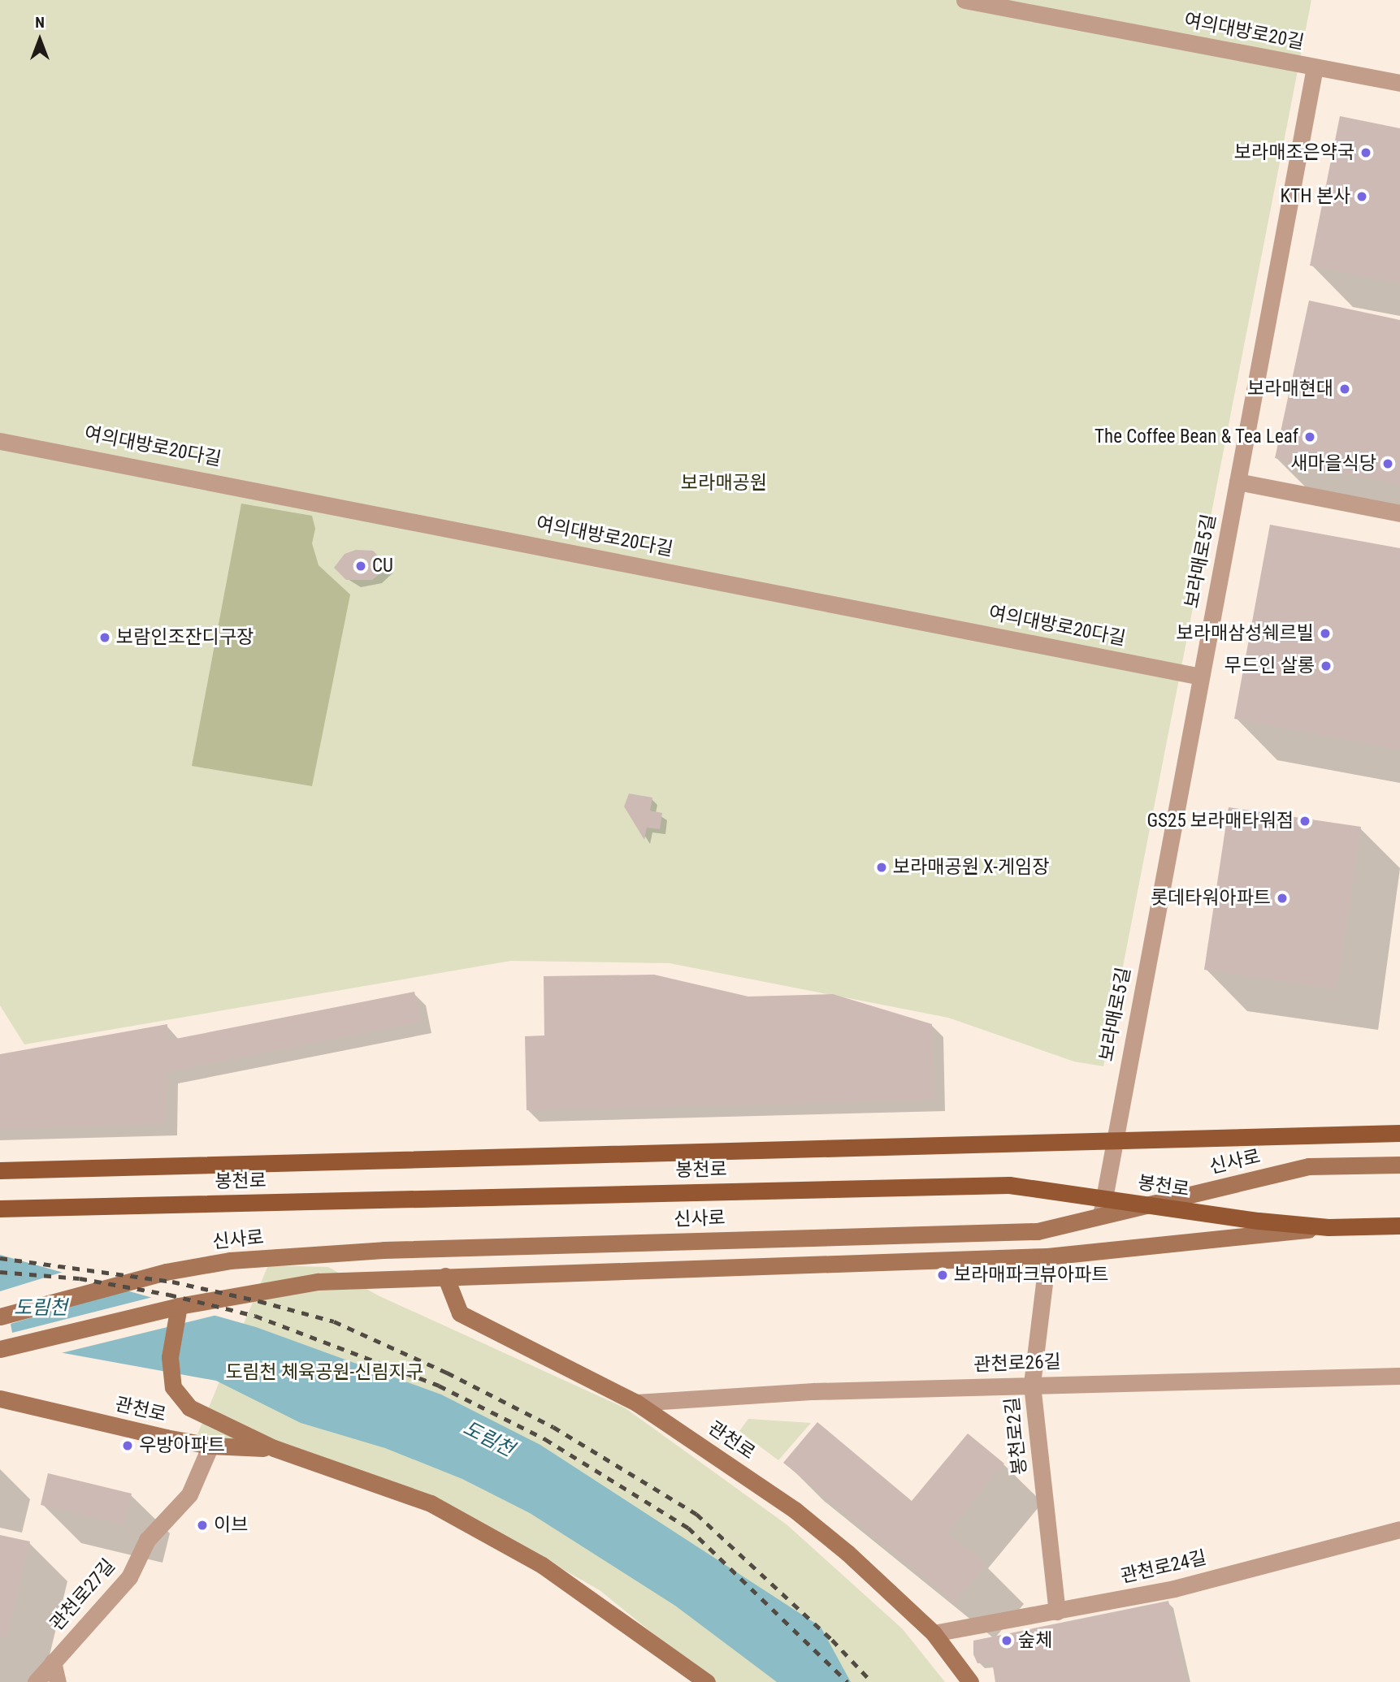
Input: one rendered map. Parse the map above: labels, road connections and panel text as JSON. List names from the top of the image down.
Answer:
{
  "streets": {
    "main road": ["신사로", "봉천로", "관천로"],
    "street": [
      "여의대방로20길",
      "여의대방로20다길",
      "보라매로5길",
      "관천로26길",
      "봉천로2길",
      "관천로24길",
      "관천로27길"
    ]
  },
  "crossings": [
    ["여의대방로20길", "보라매로5길"],
    ["여의대방로20다길", "보라매로5길"],
    ["보라매로5길", "신사로"],
    ["보라매로5길", "봉천로"],
    ["신사로", "봉천로"],
    ["관천로26길", "관천로"],
    ["관천로26길", "봉천로2길"],
    ["관천로", "관천로24길"],
    ["관천로", "관천로27길"],
    ["봉천로2길", "관천로24길"]
  ],
  "water": ["도림천"],
  "parks": ["보라매공원", "도림천 체육공원-신림지구"],
  "places": [
    "보라매조은약국",
    "KTH 본사",
    "보라매현대",
    "The Coffee Bean & Tea Leaf",
    "새마을식당",
    "CU",
    "보라매삼성쉐르빌",
    "보람인조잔디구장",
    "무드인 살롱",
    "GS25 보라매타워점",
    "보라매공원 X-게임장",
    "롯데타워아파트",
    "보라매파크뷰아파트",
    "우방아파트",
    "이브",
    "숲체"
  ],
  "north": "top"
}
